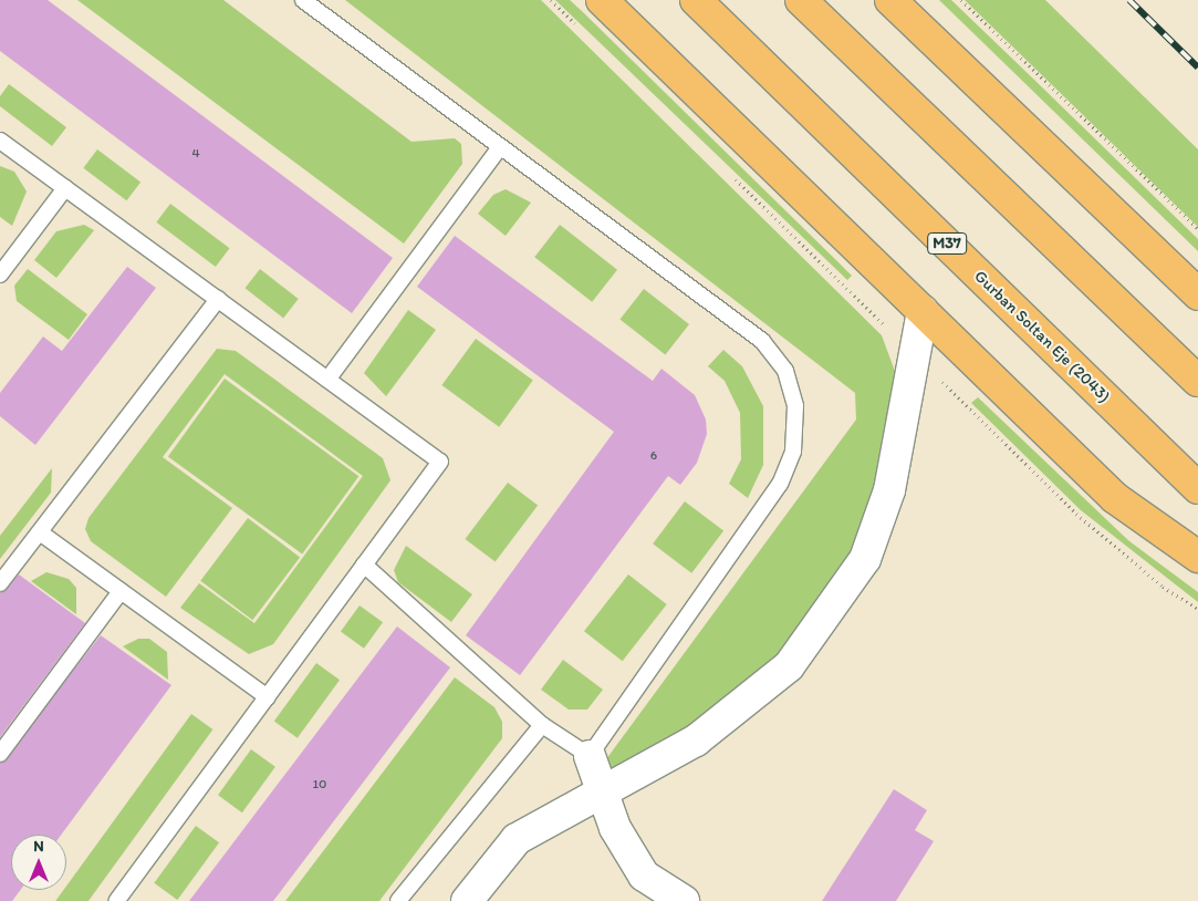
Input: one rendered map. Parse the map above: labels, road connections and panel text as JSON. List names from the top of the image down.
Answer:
{
  "streets": {
    "highway": ["M37", "Gurban Soltan Eje (2043)"]
  },
  "house_numbers": ["4", "6", "10"],
  "north": "top"
}
